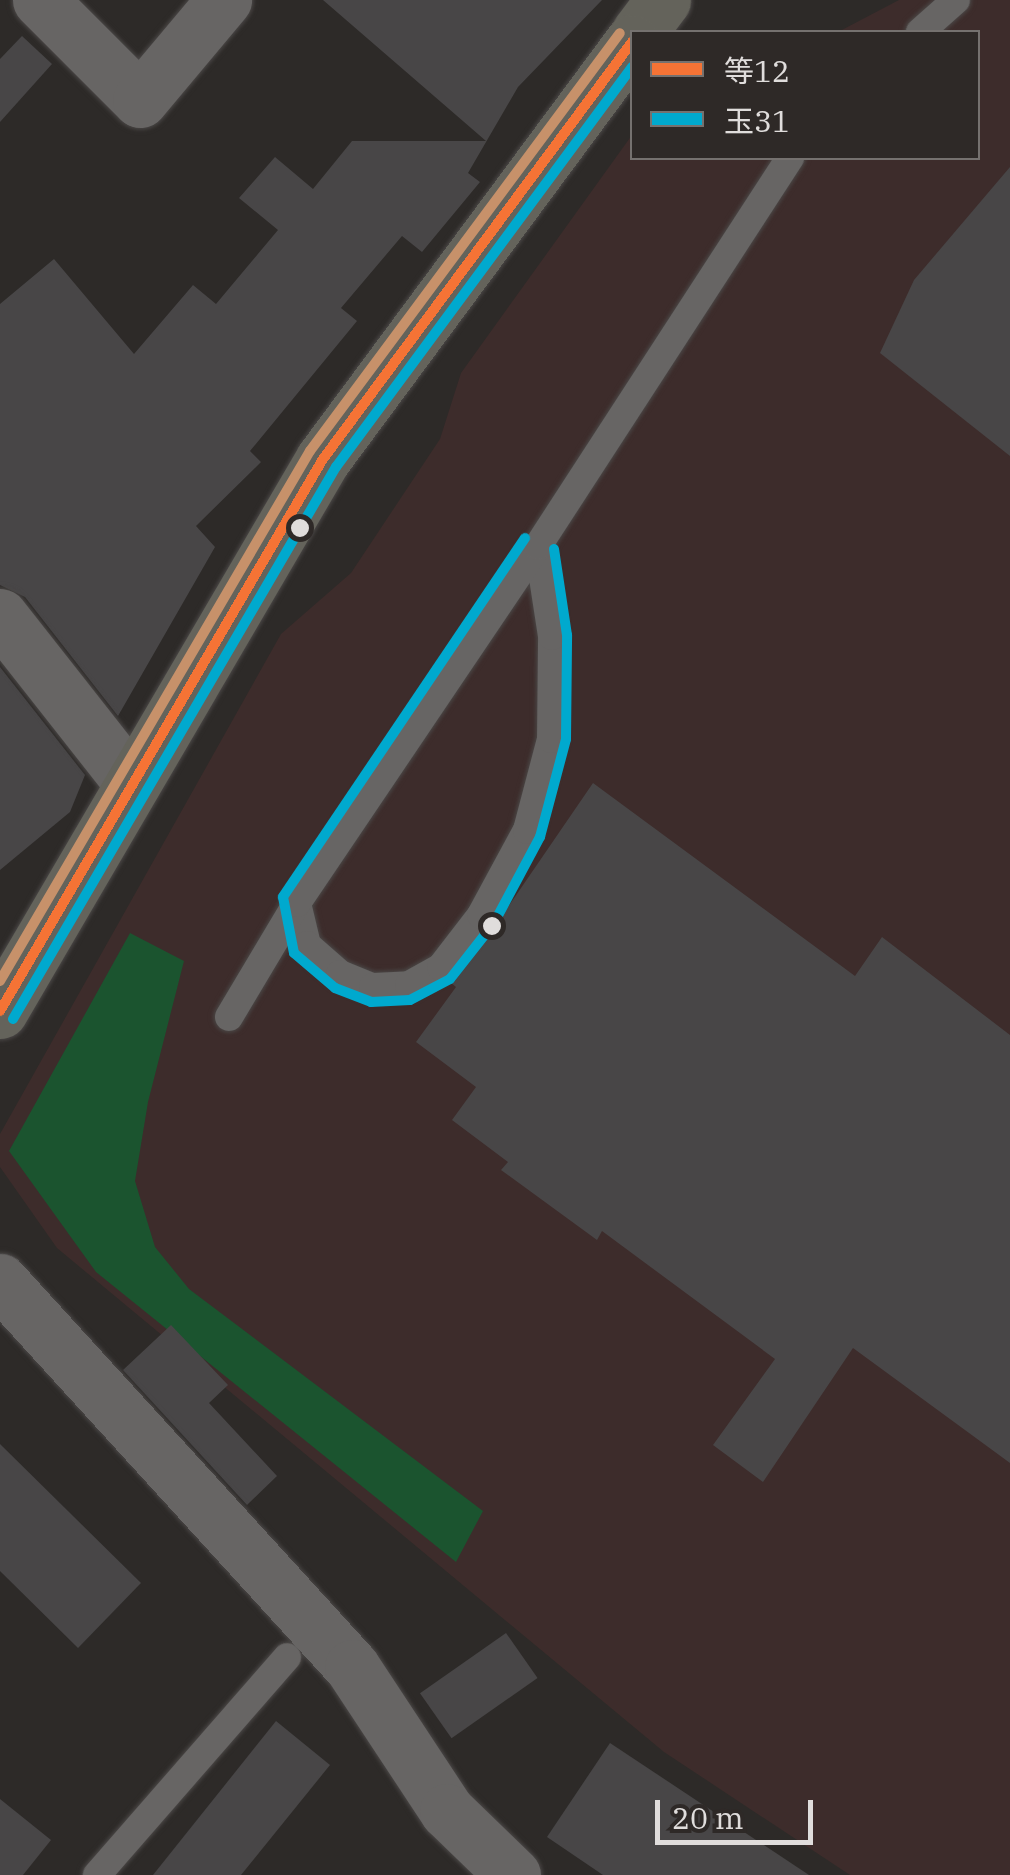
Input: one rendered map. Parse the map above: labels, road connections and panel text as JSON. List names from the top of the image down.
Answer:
{
  "lines": ["transit line 等12", "transit line 玉31"],
  "legend": ["等12", "玉31"],
  "scale_bar": "20 m"
}
